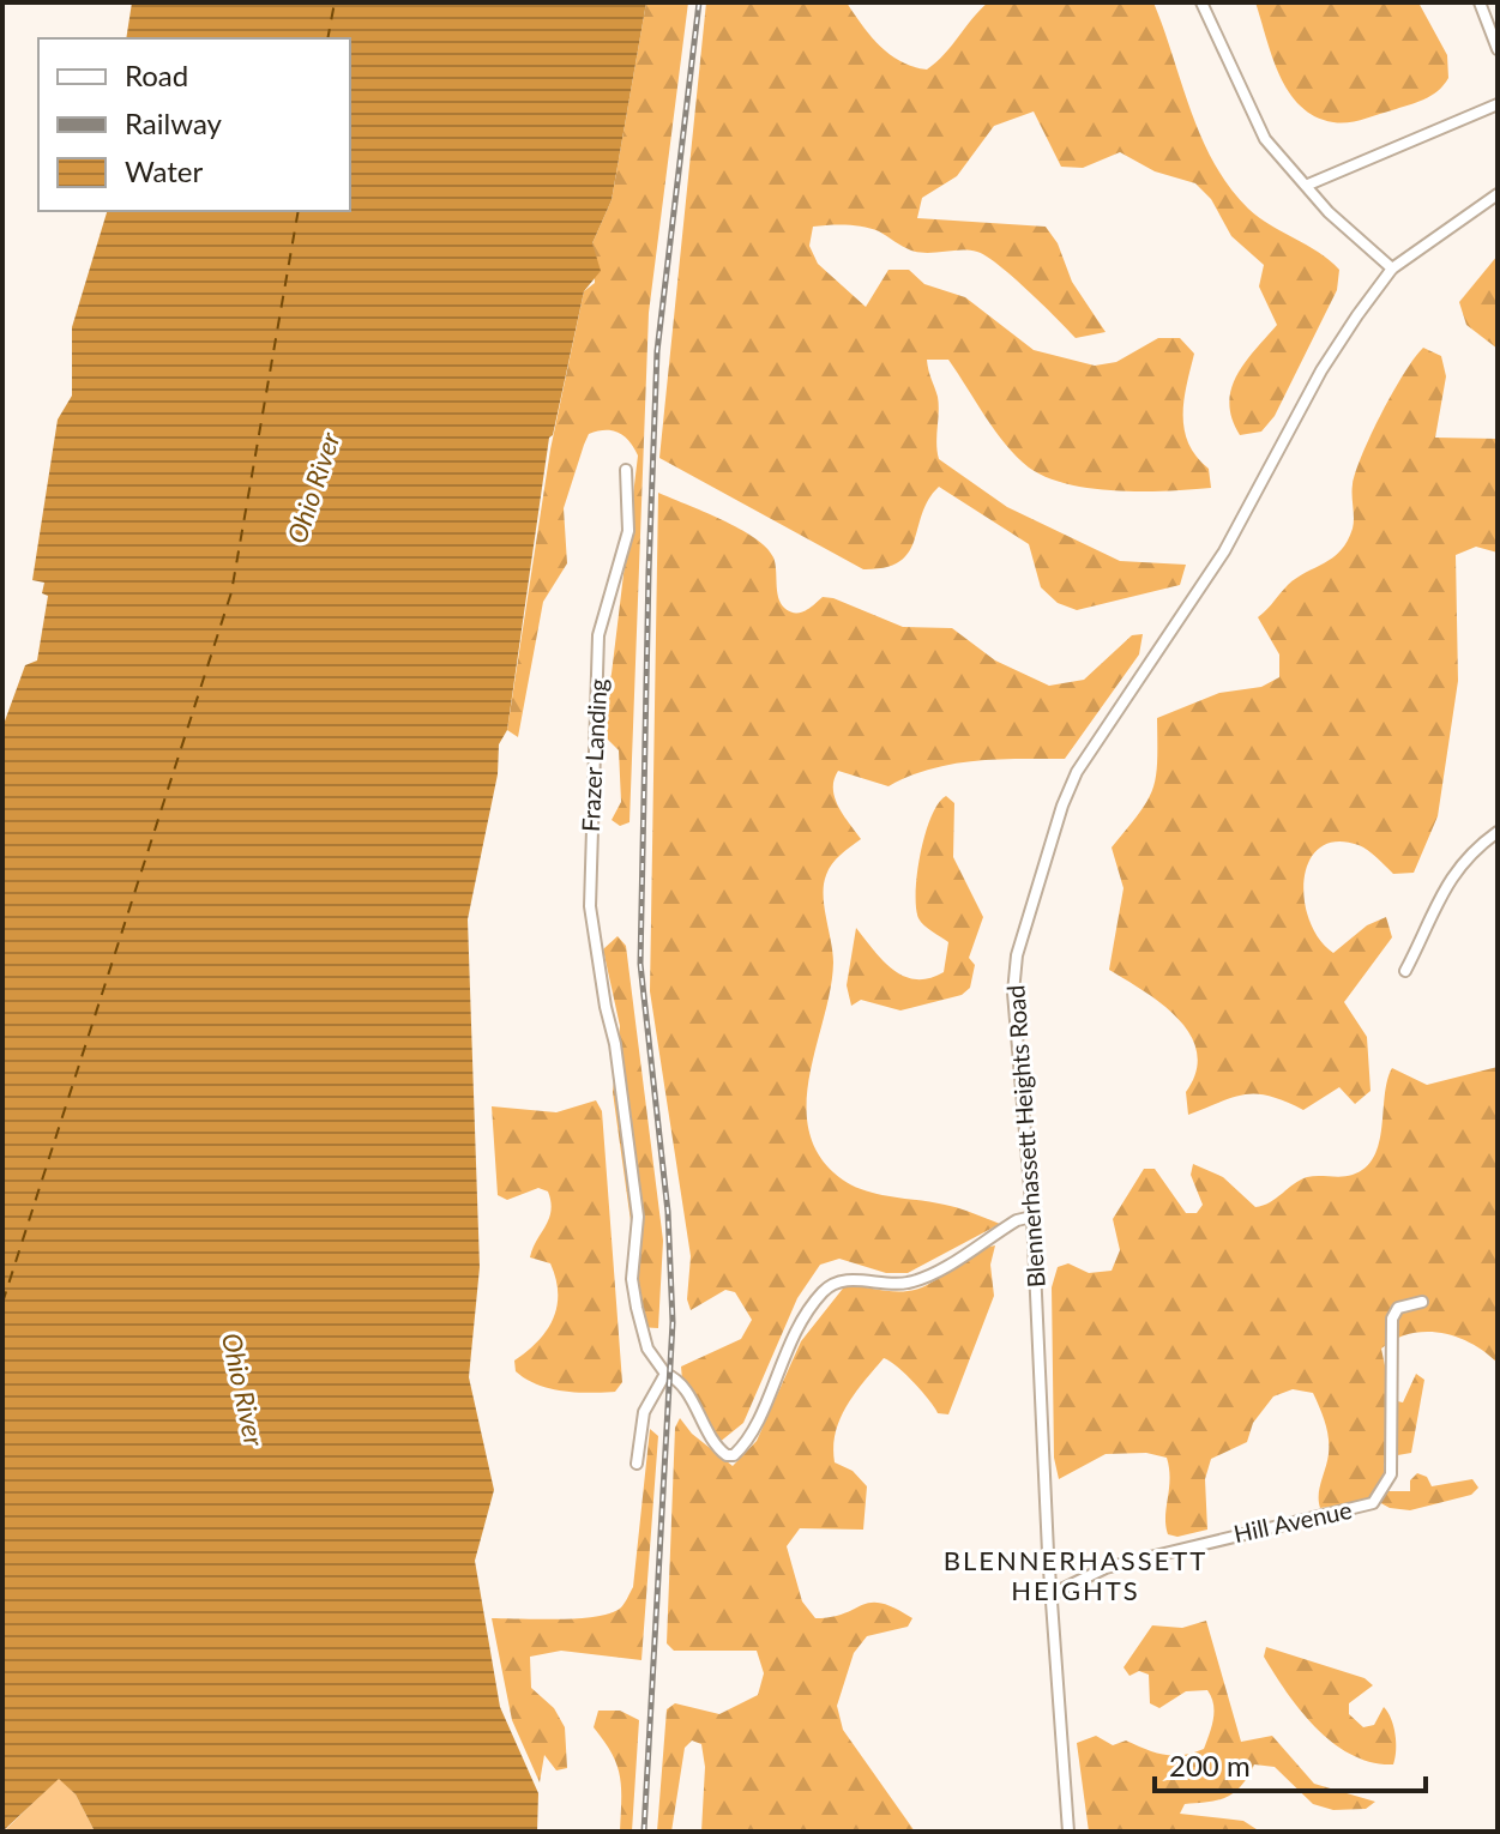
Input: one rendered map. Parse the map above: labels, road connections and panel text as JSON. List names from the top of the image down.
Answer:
{
  "streets": {
    "street": ["Frazer Landing", "Blennerhassett Heights Road", "Hill Avenue"]
  },
  "crossings": [
    ["Frazer Landing", "Blennerhassett Heights Road"],
    ["Blennerhassett Heights Road", "Hill Avenue"]
  ],
  "districts": ["BLENNERHASSETT HEIGHTS"],
  "water": ["Ohio River"],
  "legend": ["Road", "Railway", "Water"],
  "scale_bar": "200 m"
}
